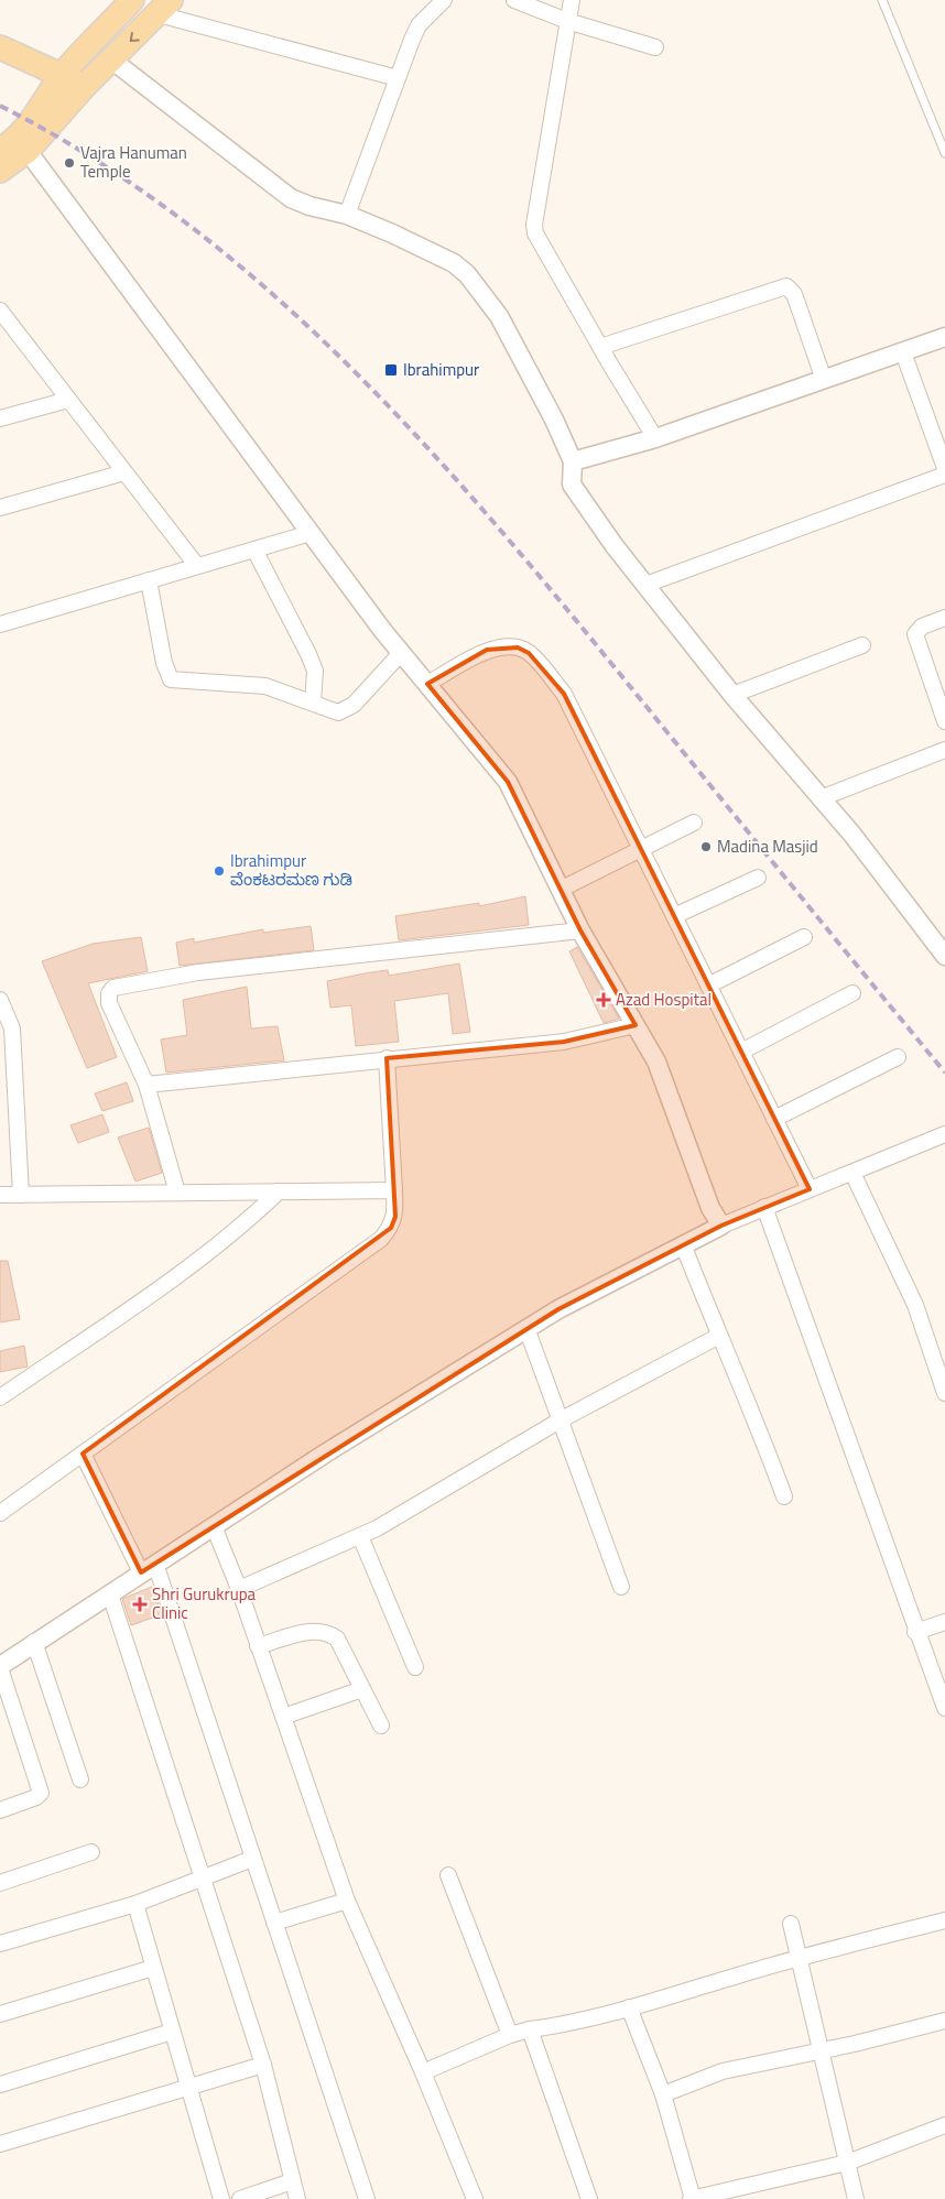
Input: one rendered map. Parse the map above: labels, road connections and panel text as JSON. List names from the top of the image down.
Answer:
{
  "places": {
    "other": ["Vajra Hanuman Temple", "Madina Masjid", "Ibrahimpur ವೆಂಕಟರಮಣ ಗುಡಿ"],
    "transit": ["Ibrahimpur"],
    "health": ["Azad Hospital", "Shri Gurukrupa Clinic"]
  }
}
